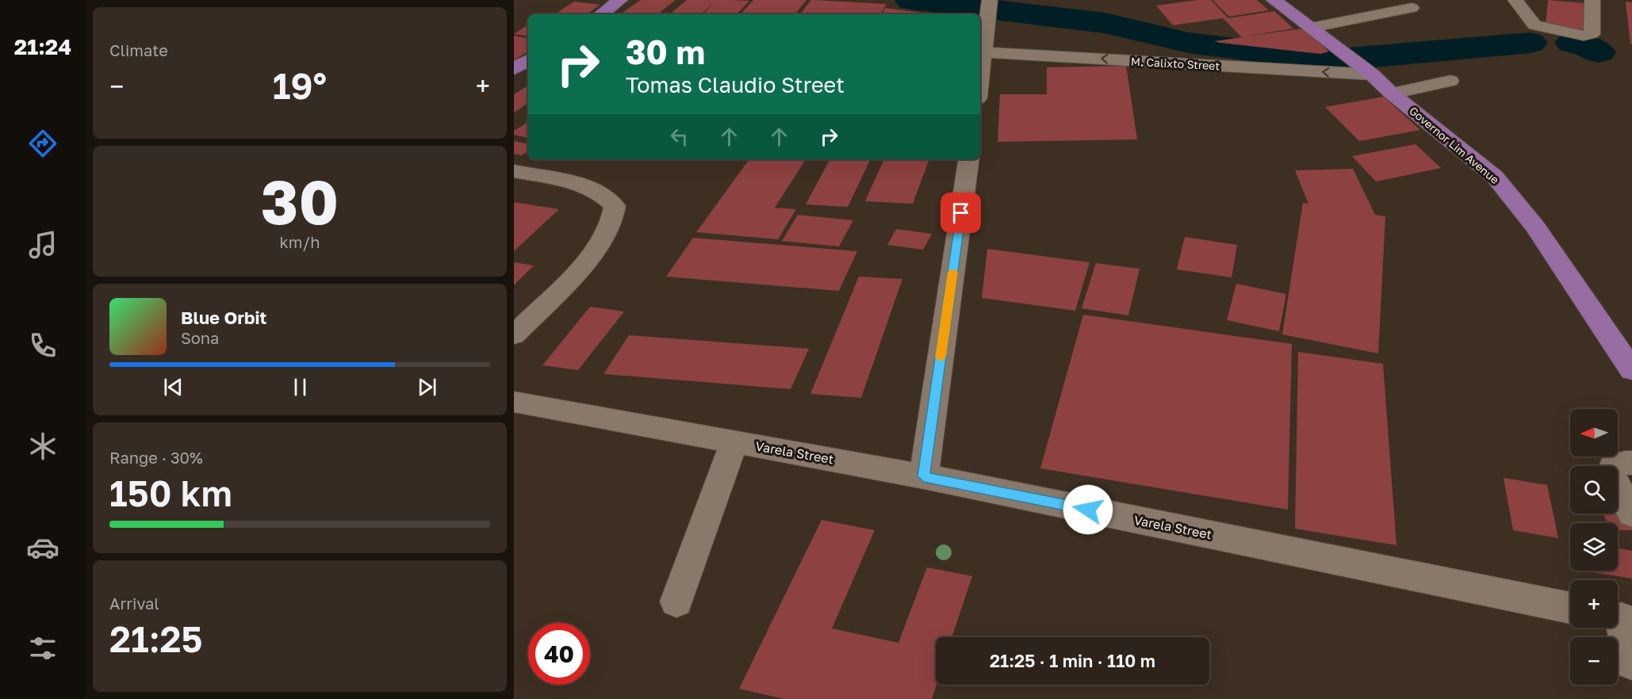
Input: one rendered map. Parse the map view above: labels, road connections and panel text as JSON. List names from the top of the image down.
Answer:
{
  "streets": {
    "main road": ["Governor Lim Avenue"],
    "street": ["M. Calixto Street", "Varela Street"]
  },
  "crossings": [
    ["M. Calixto Street", "Governor Lim Avenue"]
  ],
  "one_way": ["M. Calixto Street"],
  "north": "left",
  "page": {
    "tabs": "21:24",
    "tile": [
      "Climate",
      ["30", "km/h"],
      ["Range · 30%", "150 km"],
      ["Arrival", "21:25"]
    ],
    "turn": ["30 m", "Tomas Claudio Street"],
    "heat": ["−", "19°", "+"],
    "song": ["Blue Orbit", "Sona"],
    "map_buttons": ["+", "−"],
    "limit": "40",
    "trip": "21:25 · 1 min · 110 m"
  }
}
